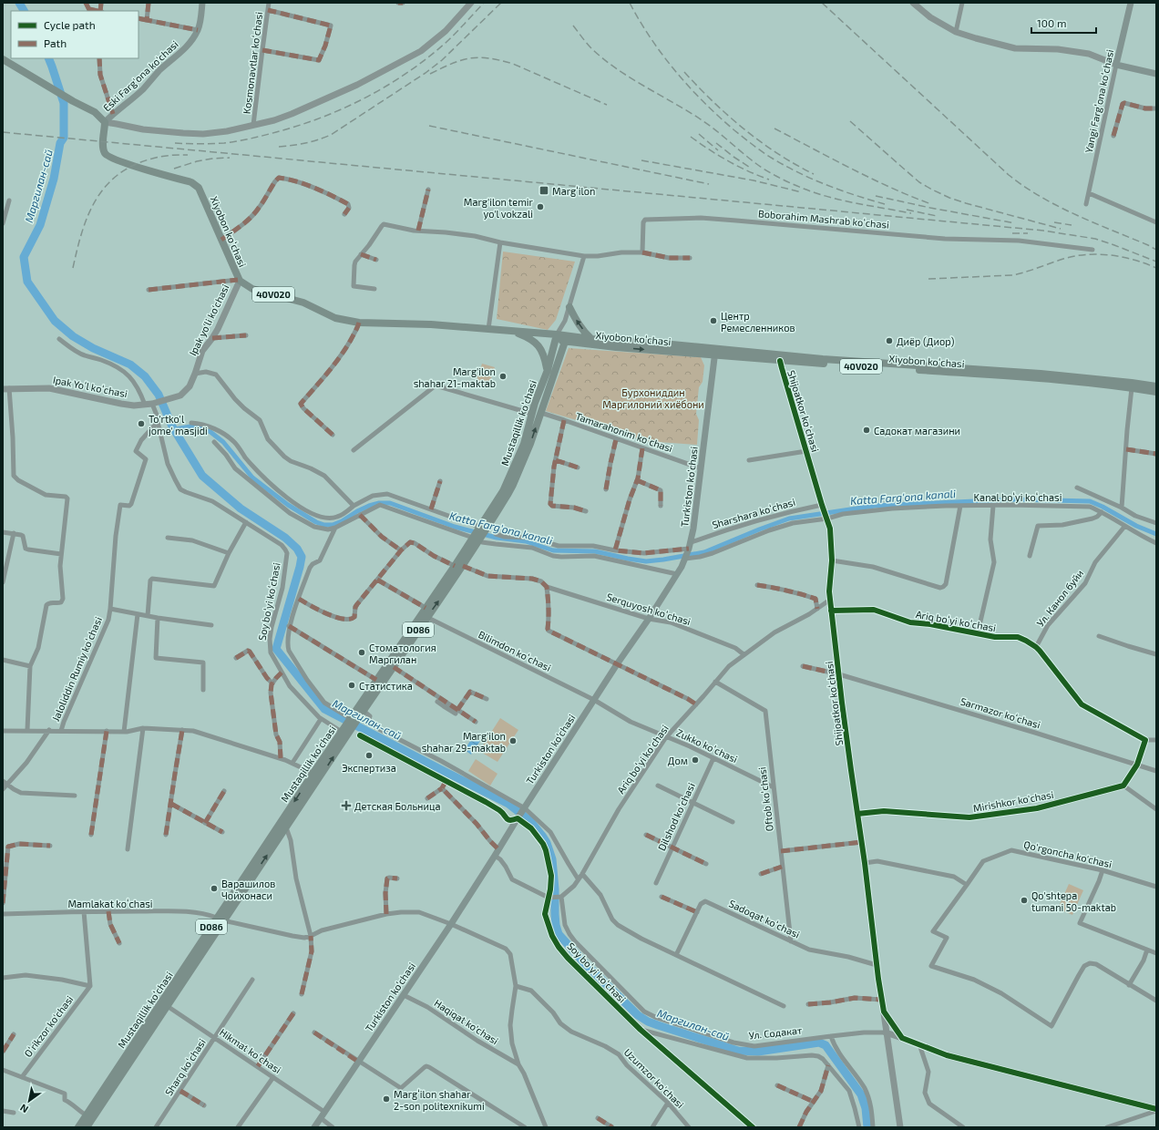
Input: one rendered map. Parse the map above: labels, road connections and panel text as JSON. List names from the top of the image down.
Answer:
{
  "streets": {
    "main road": [
      "Eski Farg'ona ko'chasi",
      "Yangi Fargʻona koʻchasi",
      "Xiyobon koʻchasi",
      "40V020",
      "Mustaqillik koʻchasi",
      "Turkiston ko’chasi",
      "D086"
    ],
    "street": [
      "Kosmonavtlar koʻchasi",
      "Boborahim Mashrab koʻchasi",
      "Ipak yo'li ko'chasi",
      "Ipak Yoʻl koʻchasi",
      "Shijoatkor koʻchasi",
      "Tamarahonim koʻchasi",
      "Kanal boʻyi koʻchasi",
      "Sharshara koʻchasi",
      "Ул. Канол буйи",
      "Soy boʻyi koʻchasi",
      "Serquyosh koʻchasi",
      "Ariq boʻyi koʻchasi",
      "Bilimdon koʻchasi",
      "Jaloliddin Rumiy koʻchasi",
      "Sarmazor koʻchasi",
      "Zukko koʻchasi",
      "Oftob koʻchasi",
      "Mirishkor ko'chasi",
      "Dilshod koʻchasi",
      "Qo'rgoncha ko'chasi",
      "Mamlakat koʻchasi",
      "Sadoqat koʻchasi",
      "Haqiqat ko'chasi",
      "Oʻrikzor ko'chasi",
      "Ул. Содакат",
      "Hikmat koʻchasi",
      "Sharq koʻchasi",
      "Uzumzor ko'chasi"
    ]
  },
  "crossings": [
    ["Eski Farg'ona ko'chasi", "Xiyobon koʻchasi"],
    ["Xiyobon koʻchasi", "40V020"],
    ["Xiyobon koʻchasi", "Ipak yo'li ko'chasi"],
    ["Xiyobon koʻchasi", "Shijoatkor koʻchasi"],
    ["Xiyobon koʻchasi", "Mustaqillik koʻchasi"],
    ["Xiyobon koʻchasi", "Turkiston ko’chasi"],
    ["40V020", "Mustaqillik koʻchasi"],
    ["Ipak yo'li ko'chasi", "Ipak Yoʻl koʻchasi"],
    ["Ipak yo'li ko'chasi", "Soy boʻyi koʻchasi"],
    ["Ipak Yoʻl koʻchasi", "Soy boʻyi koʻchasi"],
    ["Shijoatkor koʻchasi", "Kanal boʻyi koʻchasi"],
    ["Shijoatkor koʻchasi", "Sharshara koʻchasi"],
    ["Shijoatkor koʻchasi", "Ariq boʻyi koʻchasi"],
    ["Shijoatkor koʻchasi", "Sarmazor koʻchasi"],
    ["Shijoatkor koʻchasi", "Mirishkor ko'chasi"],
    ["Shijoatkor koʻchasi", "Sadoqat koʻchasi"],
    ["Mustaqillik koʻchasi", "Tamarahonim koʻchasi"],
    ["Mustaqillik koʻchasi", "Soy boʻyi koʻchasi"],
    ["Mustaqillik koʻchasi", "Serquyosh koʻchasi"],
    ["Mustaqillik koʻchasi", "Bilimdon koʻchasi"],
    ["Mustaqillik koʻchasi", "Jaloliddin Rumiy koʻchasi"],
    ["Mustaqillik koʻchasi", "Mamlakat koʻchasi"],
    ["Mustaqillik koʻchasi", "Hikmat koʻchasi"],
    ["Tamarahonim koʻchasi", "Turkiston ko’chasi"],
    ["Turkiston ko’chasi", "Kanal boʻyi koʻchasi"],
    ["Turkiston ko’chasi", "Sharshara koʻchasi"],
    ["Turkiston ko’chasi", "Soy boʻyi koʻchasi"],
    ["Turkiston ko’chasi", "Serquyosh koʻchasi"],
    ["Turkiston ko’chasi", "Bilimdon koʻchasi"],
    ["Turkiston ko’chasi", "Zukko koʻchasi"],
    ["Turkiston ko’chasi", "Mamlakat koʻchasi"],
    ["Turkiston ko’chasi", "Haqiqat ko'chasi"],
    ["Turkiston ko’chasi", "Hikmat koʻchasi"],
    ["Kanal boʻyi koʻchasi", "Ул. Канол буйи"],
    ["Ул. Канол буйи", "Ariq boʻyi koʻchasi"],
    ["Soy boʻyi koʻchasi", "Jaloliddin Rumiy koʻchasi"],
    ["Serquyosh koʻchasi", "Ariq boʻyi koʻchasi"],
    ["Ariq boʻyi koʻchasi", "Zukko koʻchasi"],
    ["Ariq boʻyi koʻchasi", "Oftob koʻchasi"],
    ["Ariq boʻyi koʻchasi", "Ул. Содакат"],
    ["Bilimdon koʻchasi", "Zukko koʻchasi"],
    ["Zukko koʻchasi", "Oftob koʻchasi"],
    ["Zukko koʻchasi", "Dilshod koʻchasi"],
    ["Oftob koʻchasi", "Sadoqat koʻchasi"],
    ["Hikmat koʻchasi", "Sharq koʻchasi"]
  ],
  "water": ["Маргилан-сай", "Katta Farg'ona kanali"],
  "parks": ["Бурхониддин Маргилоний хиёбони"],
  "places": {
    "transit": ["Margʻilon"],
    "other": [
      "Marg'ilon temir yo'l vokzali",
      "Центр Ремесленников",
      "Диёр (Диор)",
      "Marg'ilon shahar 21-maktab",
      "To'rtko'l jome' masjidi",
      "Садокат магазини",
      "Стоматология Маргилан",
      "Статистика",
      "Marg'ilon shahar 29-maktab",
      "Экспертиза",
      "Дом",
      "Варашилов Чойхонаси",
      "Qo'shtepa tumani 50-maktab",
      "Margʻilon shahar 2-son politexnikumi"
    ],
    "health": ["Детская Больница"]
  },
  "legend": ["Cycle path", "Path"],
  "scale_bar": "100 m",
  "north": "bottom left"
}
